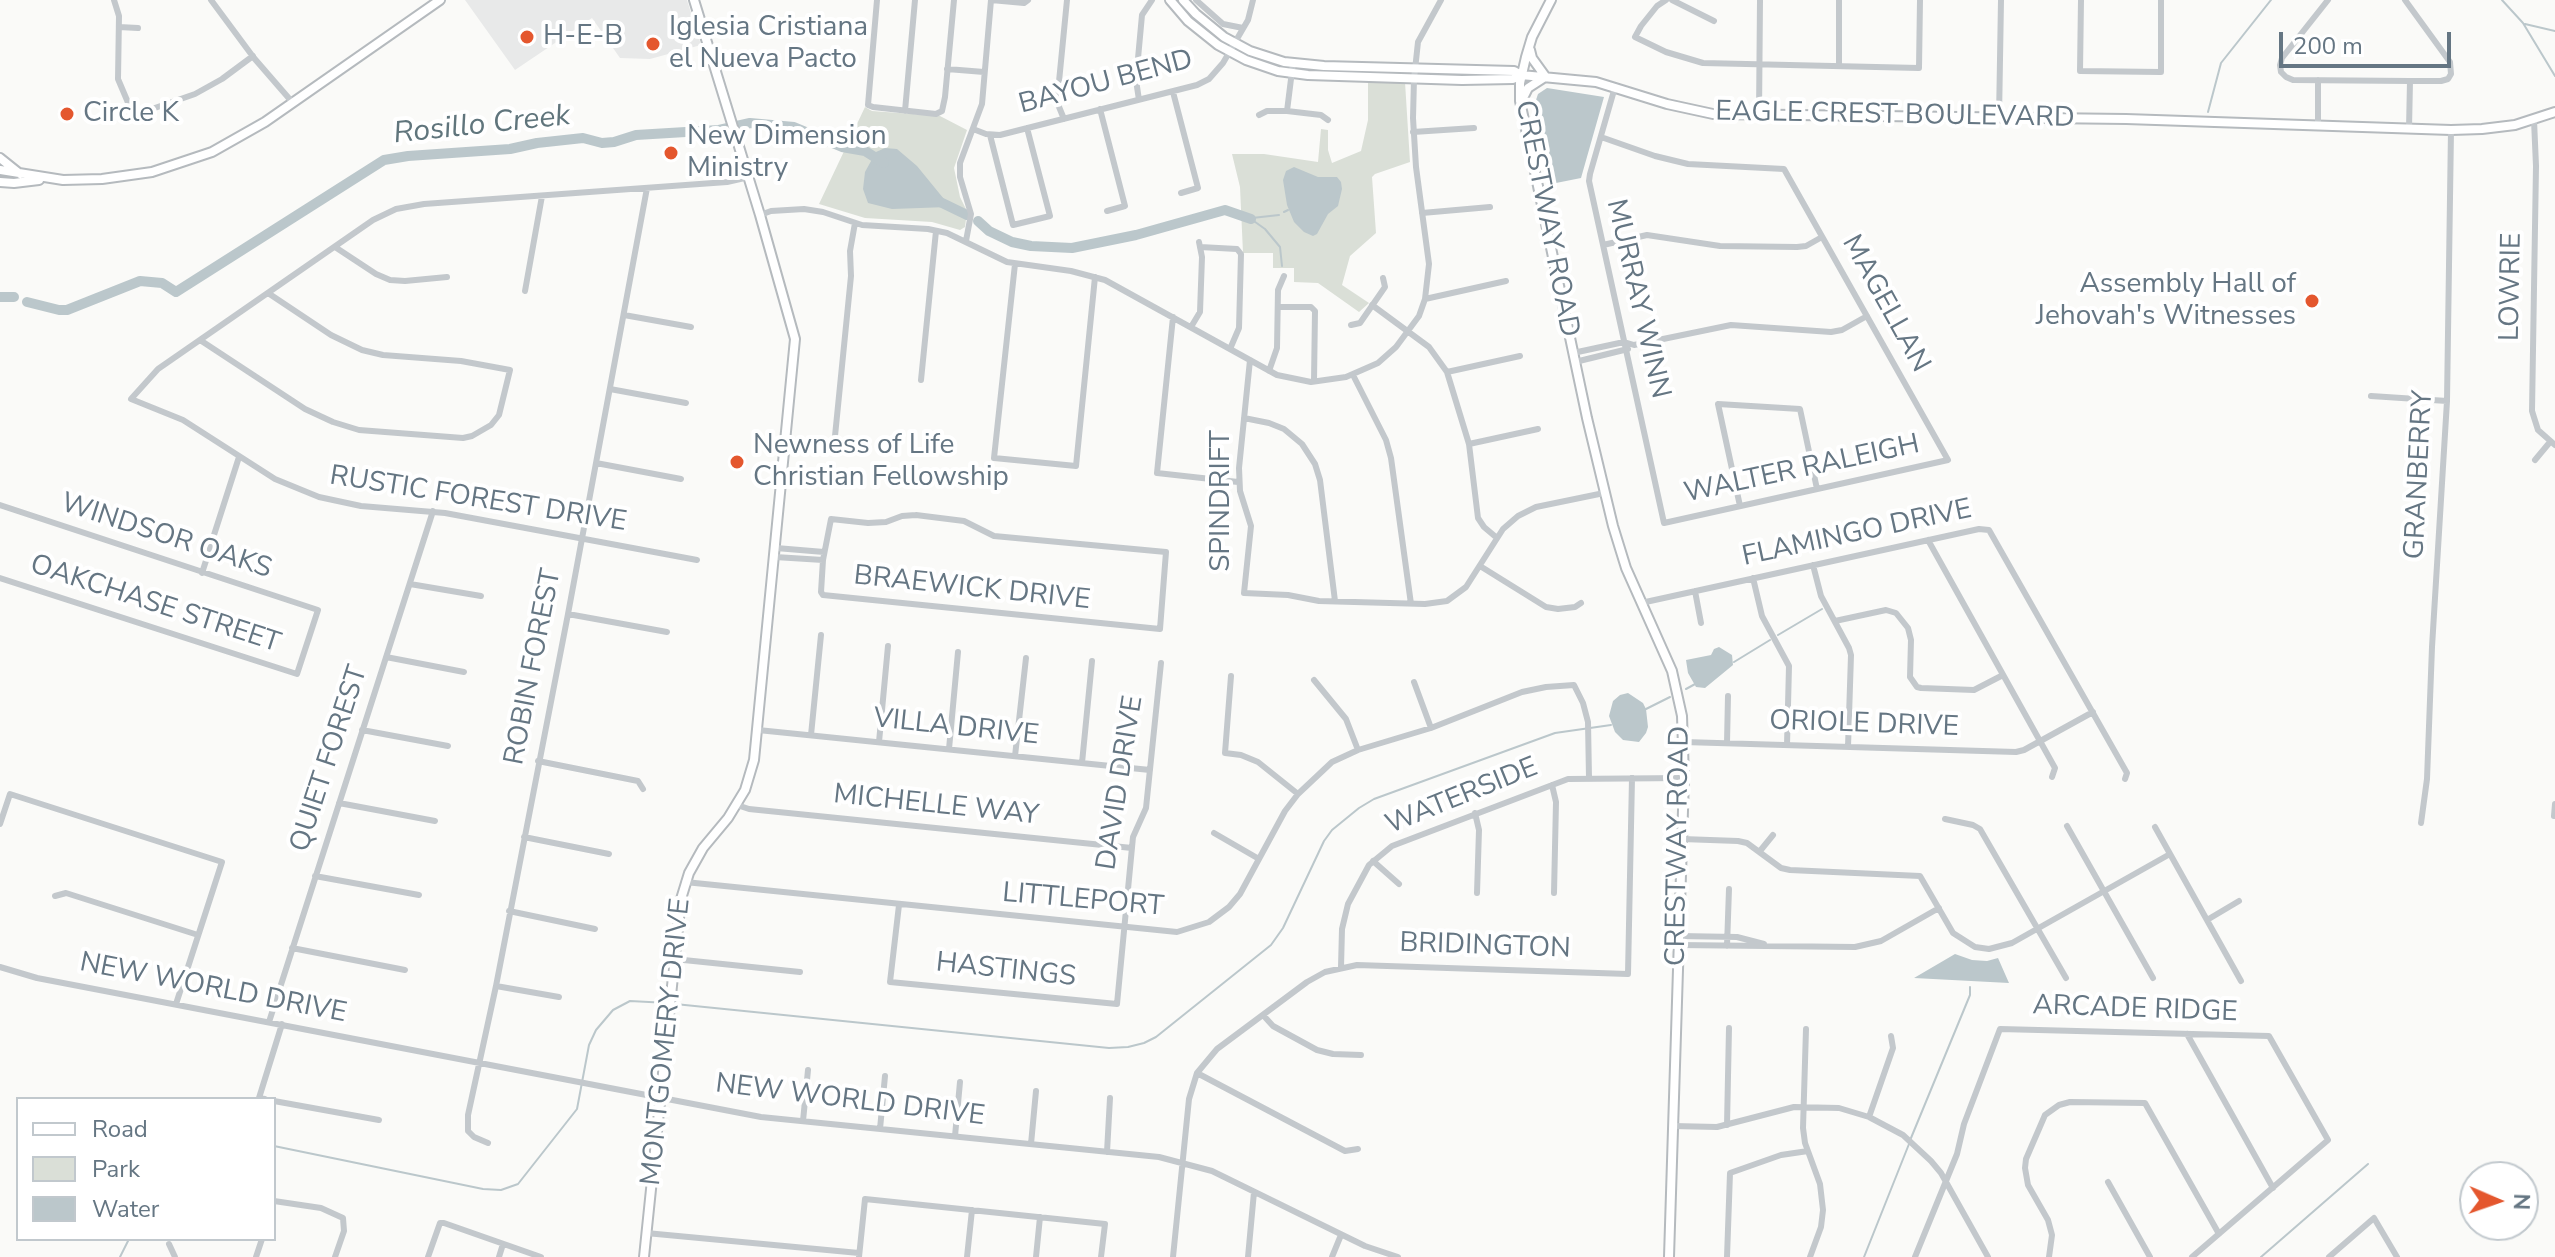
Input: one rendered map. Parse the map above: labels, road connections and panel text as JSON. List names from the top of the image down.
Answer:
{
  "streets": {
    "main road": ["EAGLE CREST BOULEVARD", "CRESTWAY ROAD", "MONTGOMERY DRIVE"],
    "street": [
      "BAYOU BEND",
      "LOWRIE",
      "MURRAY WINN",
      "MAGELLAN",
      "WALTER RALEIGH",
      "GRANBERRY",
      "RUSTIC FOREST DRIVE",
      "SPINDRIFT",
      "FLAMINGO DRIVE",
      "WINDSOR OAKS",
      "BRAEWICK DRIVE",
      "OAKCHASE STREET",
      "ROBIN FOREST",
      "ORIOLE DRIVE",
      "VILLA DRIVE",
      "QUIET FOREST",
      "DAVID DRIVE",
      "WATERSIDE",
      "MICHELLE WAY",
      "LITTLEPORT",
      "BRIDINGTON",
      "HASTINGS",
      "NEW WORLD DRIVE",
      "ARCADE RIDGE"
    ]
  },
  "crossings": [
    ["BAYOU BEND", "EAGLE CREST BOULEVARD"],
    ["EAGLE CREST BOULEVARD", "CRESTWAY ROAD"],
    ["EAGLE CREST BOULEVARD", "LOWRIE"],
    ["EAGLE CREST BOULEVARD", "MURRAY WINN"],
    ["EAGLE CREST BOULEVARD", "GRANBERRY"],
    ["CRESTWAY ROAD", "FLAMINGO DRIVE"],
    ["CRESTWAY ROAD", "ORIOLE DRIVE"],
    ["CRESTWAY ROAD", "WATERSIDE"],
    ["MURRAY WINN", "MAGELLAN"],
    ["MURRAY WINN", "WALTER RALEIGH"],
    ["MAGELLAN", "WALTER RALEIGH"],
    ["RUSTIC FOREST DRIVE", "ROBIN FOREST"],
    ["RUSTIC FOREST DRIVE", "QUIET FOREST"],
    ["FLAMINGO DRIVE", "ORIOLE DRIVE"],
    ["WINDSOR OAKS", "OAKCHASE STREET"],
    ["ROBIN FOREST", "NEW WORLD DRIVE"],
    ["VILLA DRIVE", "DAVID DRIVE"],
    ["VILLA DRIVE", "MONTGOMERY DRIVE"],
    ["QUIET FOREST", "NEW WORLD DRIVE"],
    ["DAVID DRIVE", "MICHELLE WAY"],
    ["DAVID DRIVE", "LITTLEPORT"],
    ["DAVID DRIVE", "HASTINGS"],
    ["WATERSIDE", "LITTLEPORT"],
    ["WATERSIDE", "BRIDINGTON"],
    ["MICHELLE WAY", "MONTGOMERY DRIVE"],
    ["LITTLEPORT", "HASTINGS"],
    ["LITTLEPORT", "MONTGOMERY DRIVE"],
    ["NEW WORLD DRIVE", "MONTGOMERY DRIVE"]
  ],
  "water": ["Rosillo Creek"],
  "places": [
    "H-E-B",
    "Iglesia Cristiana el Nueva Pacto",
    "Circle K",
    "New Dimension Ministry",
    "Assembly Hall of Jehovah's Witnesses",
    "Newness of Life Christian Fellowship"
  ],
  "legend": ["Road", "Park", "Water"],
  "scale_bar": "200 m",
  "north": "right"
}
